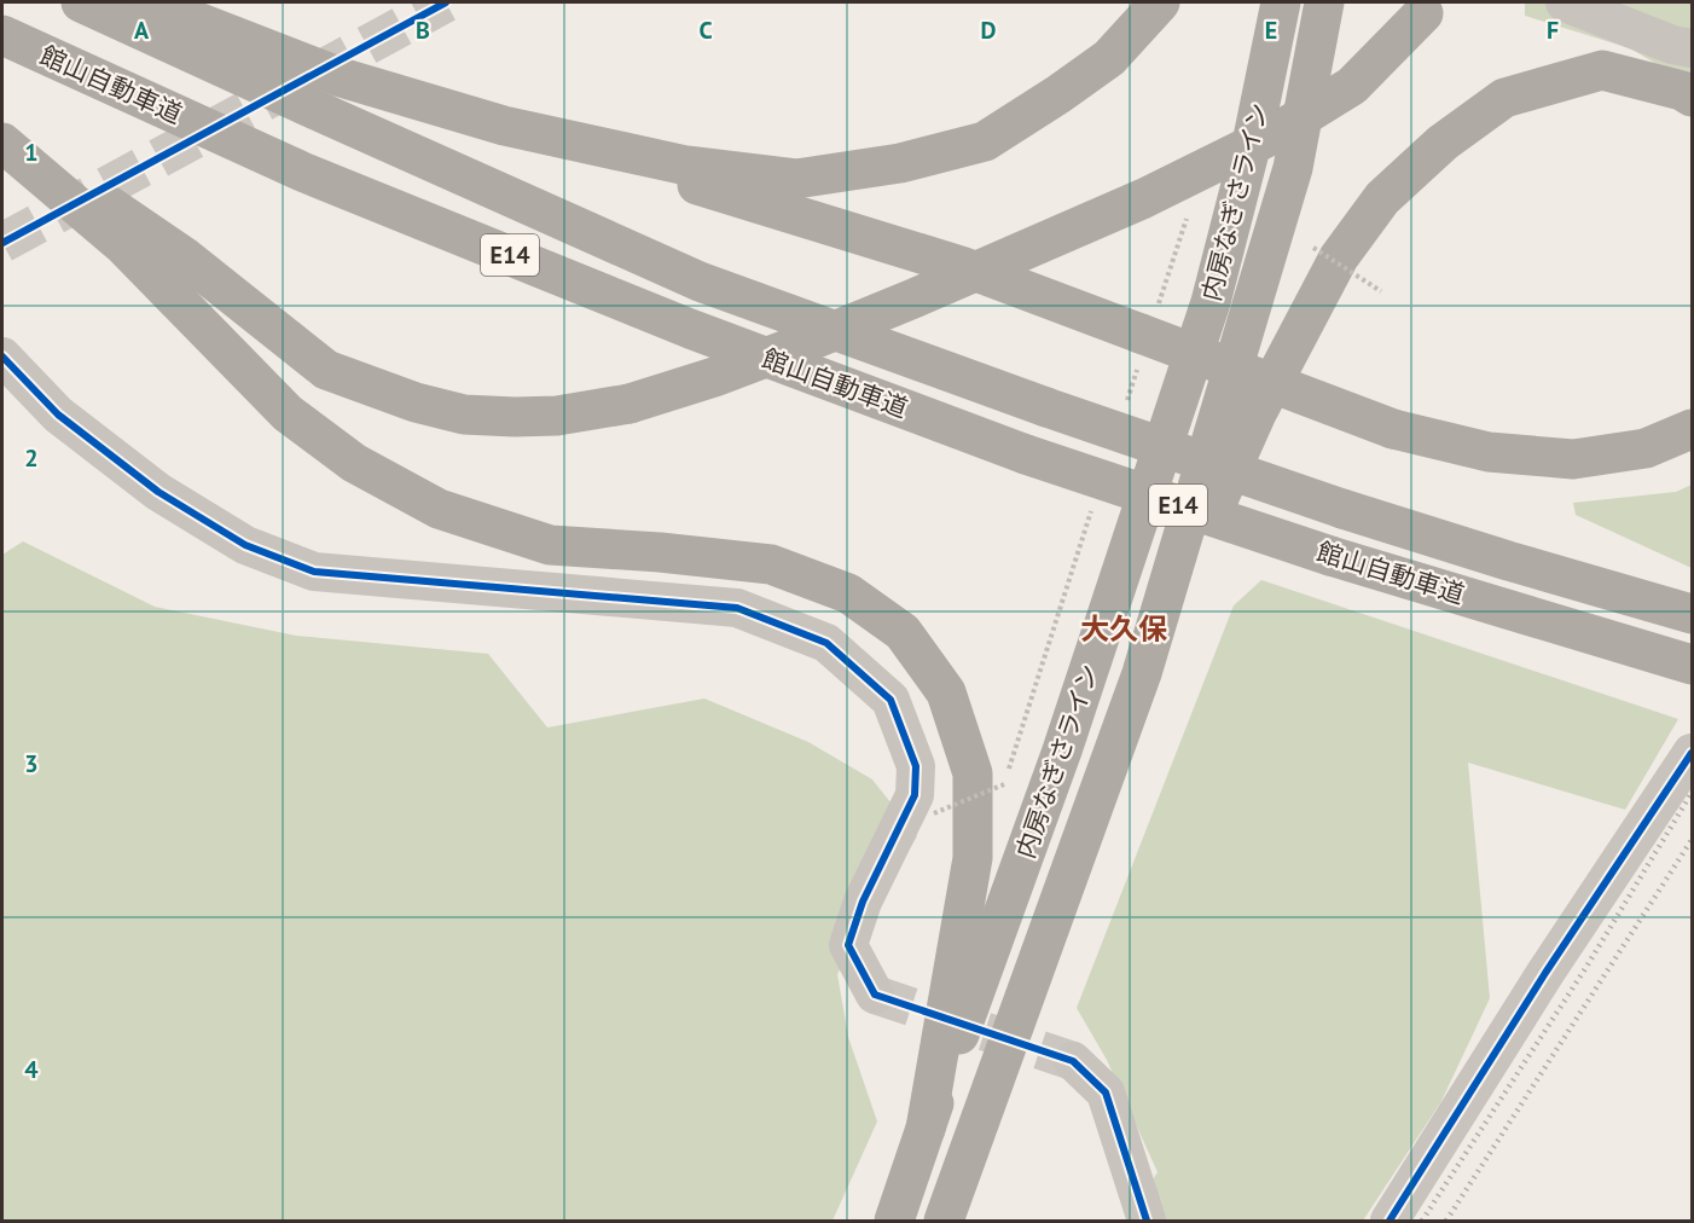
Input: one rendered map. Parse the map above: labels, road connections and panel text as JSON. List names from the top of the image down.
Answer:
{
  "streets": {
    "highway": ["館山自動車道", "内房なぎさライン", "E14"]
  },
  "districts": ["大久保"],
  "grid": {
    "columns": [
      "A",
      "B",
      "C",
      "D",
      "E",
      "F"
    ],
    "rows": [
      "1",
      "2",
      "3",
      "4"
    ]
  }
}
